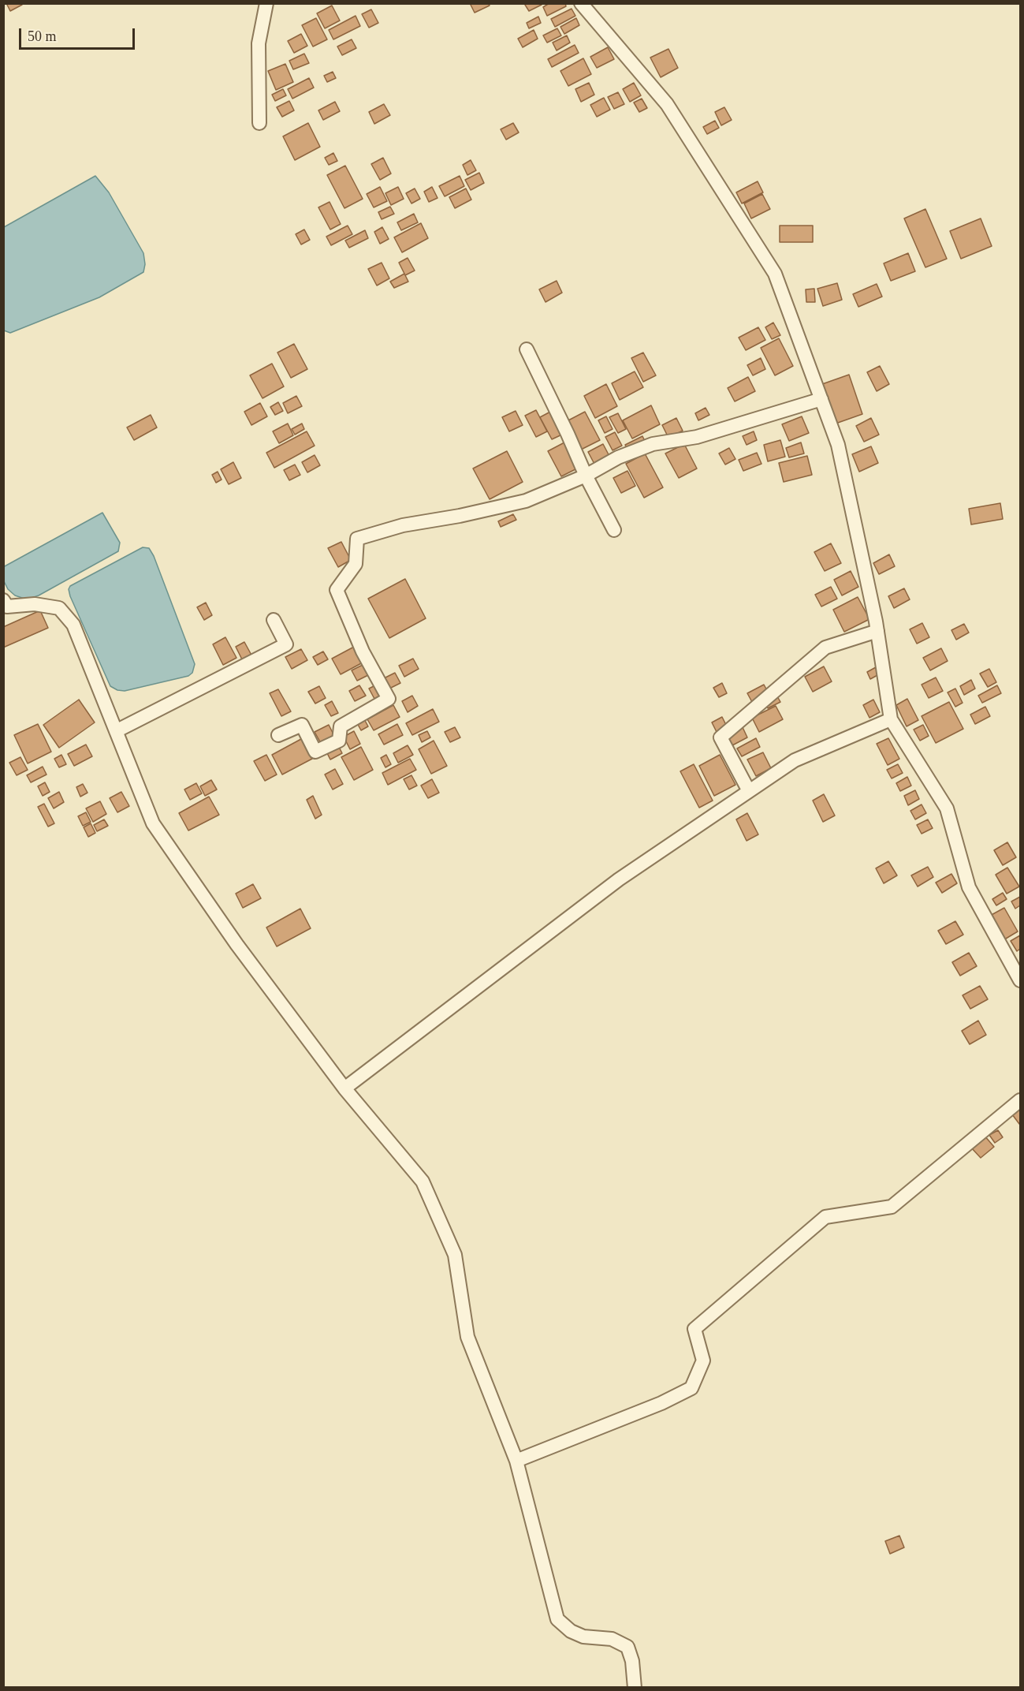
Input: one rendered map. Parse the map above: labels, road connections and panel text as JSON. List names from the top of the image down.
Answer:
{
  "scale_bar": "50 m"
}
